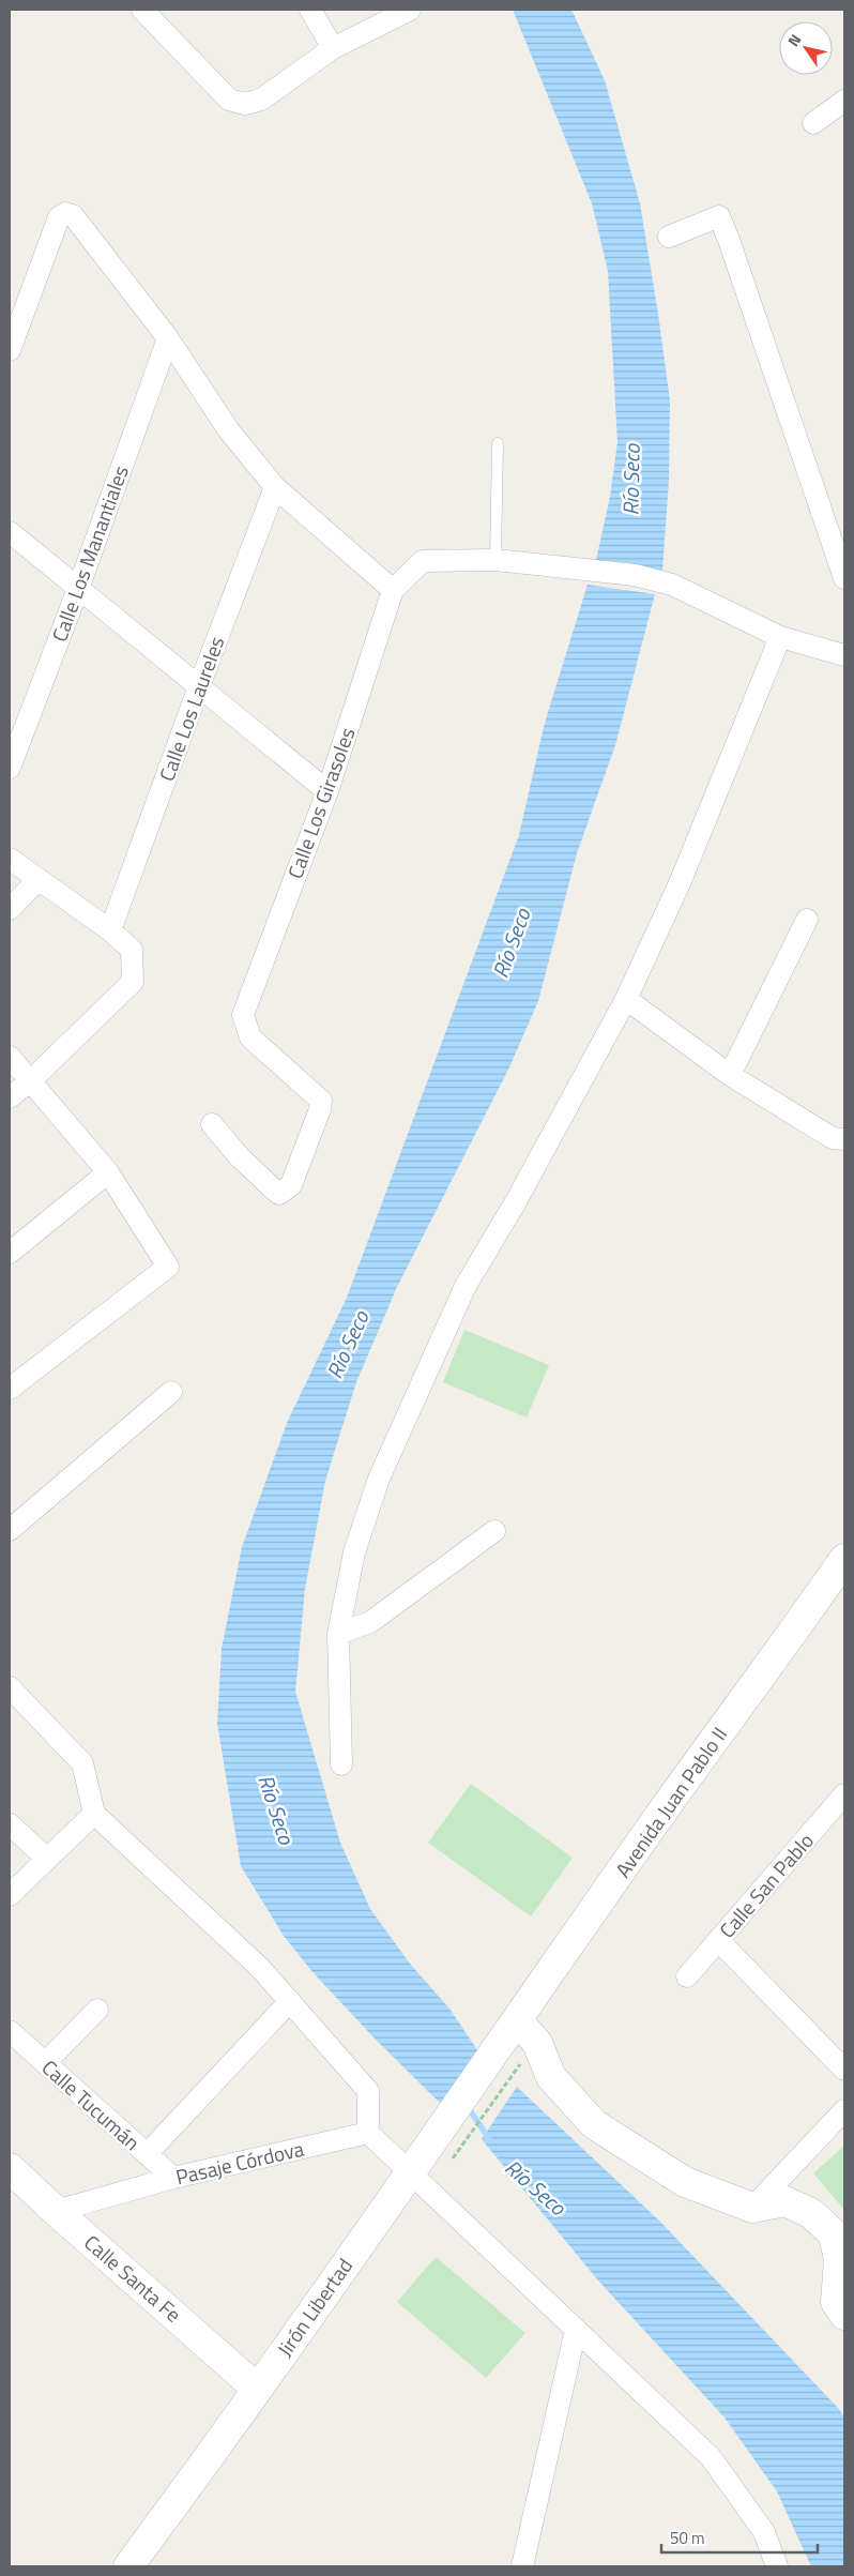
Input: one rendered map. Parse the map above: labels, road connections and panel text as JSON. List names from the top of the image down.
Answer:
{
  "streets": {
    "street": [
      "Calle Los Manantiales",
      "Calle Los Laureles",
      "Calle Los Girasoles",
      "Avenida Juan Pablo II",
      "Calle San Pablo",
      "Calle Tucumán",
      "Pasaje Córdova",
      "Calle Santa Fe",
      "Jirón Libertad"
    ]
  },
  "crossings": [
    ["Avenida Juan Pablo II", "Jirón Libertad"],
    ["Calle Tucumán", "Pasaje Córdova"],
    ["Pasaje Córdova", "Calle Santa Fe"],
    ["Calle Santa Fe", "Jirón Libertad"]
  ],
  "water": ["Río Seco"],
  "scale_bar": "50 m",
  "north": "top left"
}
